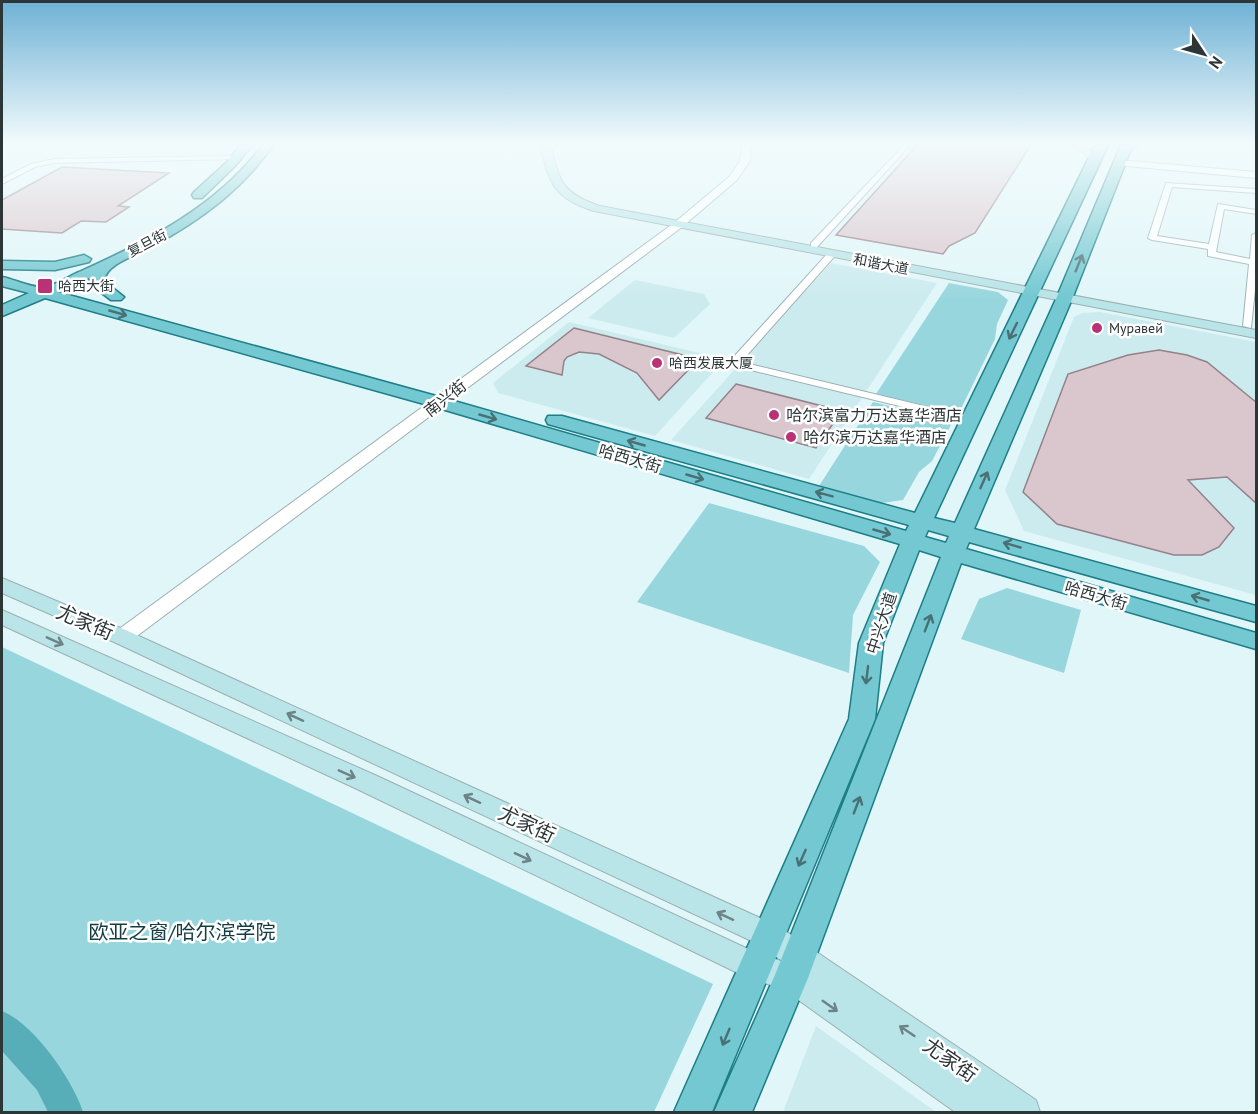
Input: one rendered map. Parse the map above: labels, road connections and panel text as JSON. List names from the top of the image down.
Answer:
{
  "streets": {
    "main road": [
      "复旦街",
      "和谐大道",
      "哈西大街",
      "尤家街",
      "中兴大道"
    ],
    "street": ["南兴街"]
  },
  "crossings": [
    ["复旦街", "哈西大街"],
    ["和谐大道", "南兴街"],
    ["和谐大道", "中兴大道"],
    ["南兴街", "哈西大街"],
    ["南兴街", "尤家街"],
    ["哈西大街", "中兴大道"],
    ["尤家街", "中兴大道"]
  ],
  "parks": ["欧亚之窗/哈尔滨学院"],
  "places": {
    "transit": ["哈西大街"],
    "other": [
      "Муравей",
      "哈西发展大厦",
      "哈尔滨富力万达嘉华酒店",
      "哈尔滨万达嘉华酒店"
    ]
  },
  "north": "bottom right"
}
